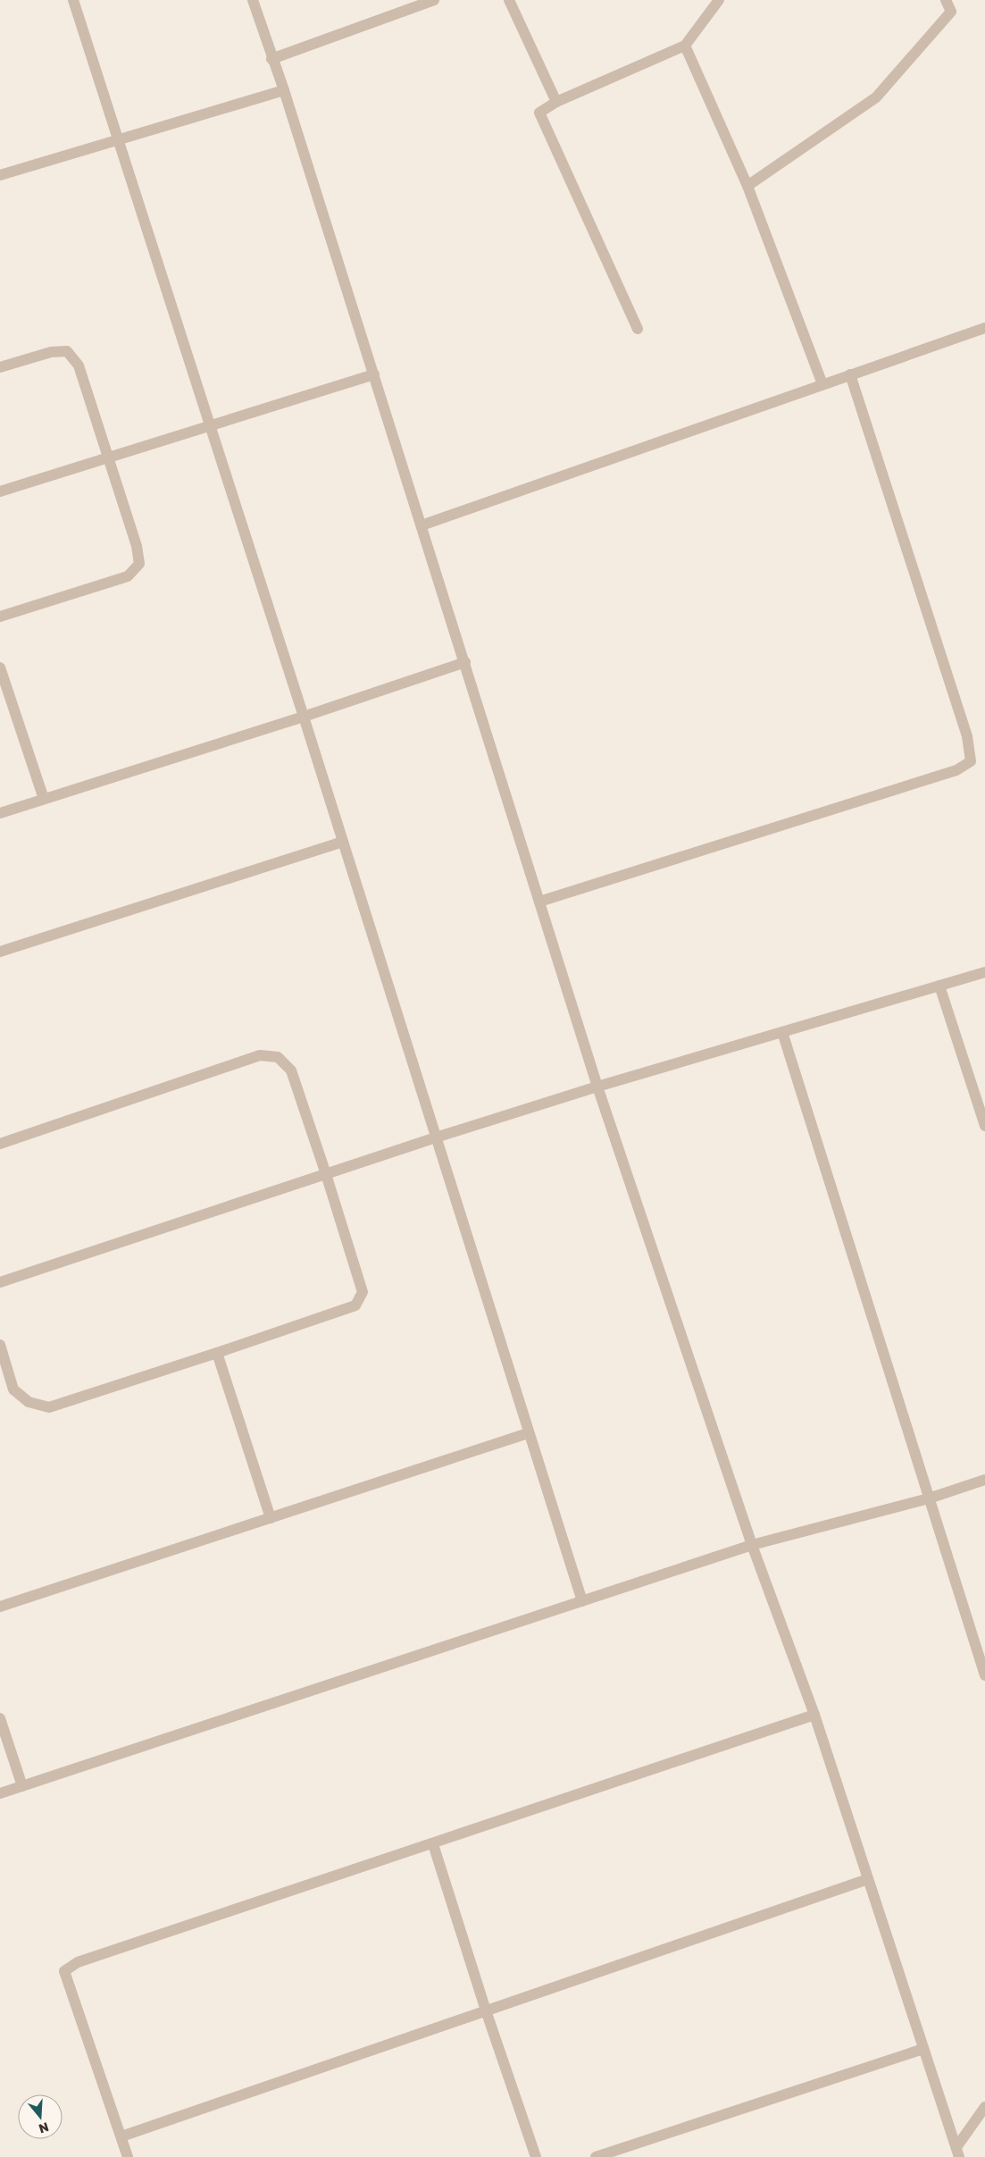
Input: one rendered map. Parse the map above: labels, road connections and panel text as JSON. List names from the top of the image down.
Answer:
{
  "north": "bottom"
}
